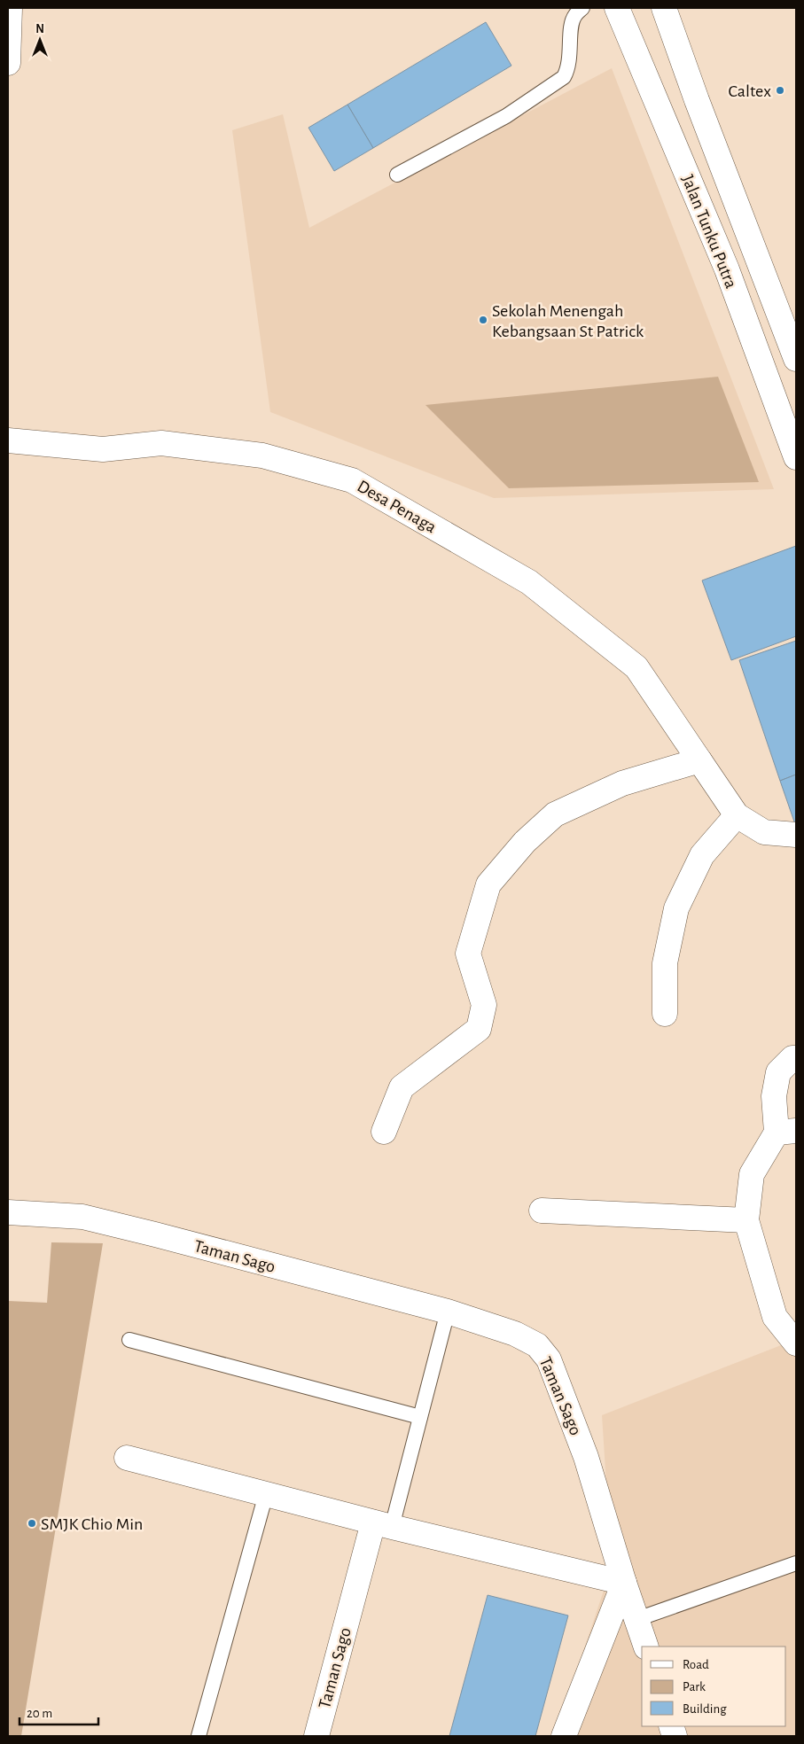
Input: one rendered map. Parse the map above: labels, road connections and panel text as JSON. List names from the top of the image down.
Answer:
{
  "streets": {
    "street": ["Jalan Tunku Putra", "Desa Penaga", "Taman Sago"]
  },
  "places": ["Caltex", "Sekolah Menengah Kebangsaan St Patrick", "SMJK Chio Min"],
  "legend": ["Road", "Park", "Building"],
  "scale_bar": "20 m",
  "north": "top"
}
